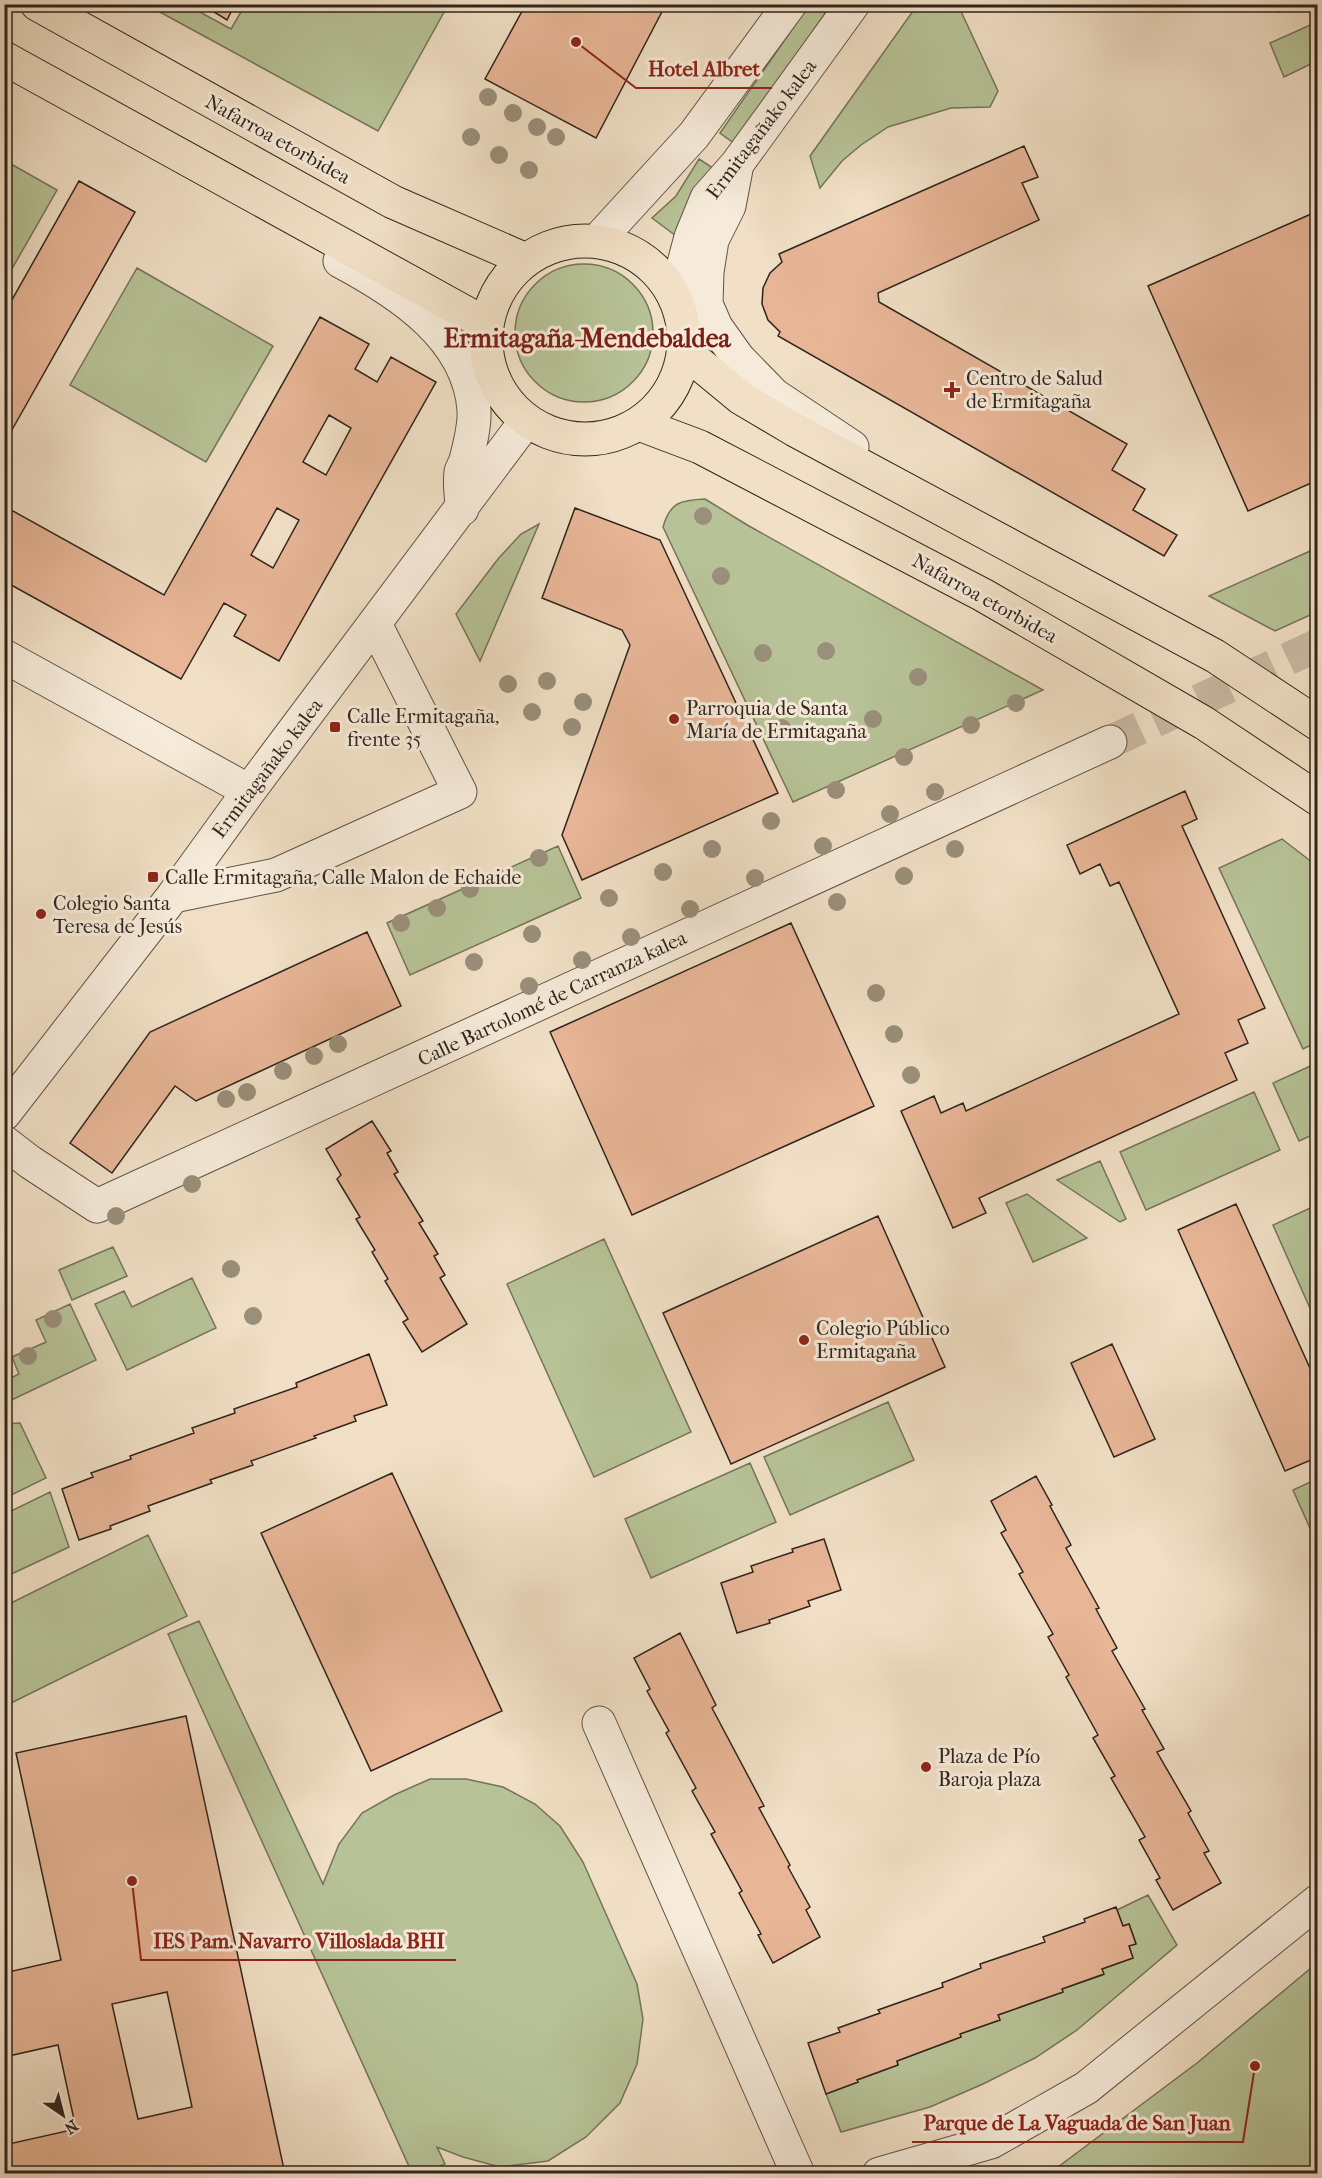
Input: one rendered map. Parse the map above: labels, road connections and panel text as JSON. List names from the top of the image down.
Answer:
{
  "streets": {
    "main road": ["Nafarroa etorbidea"],
    "street": ["Ermitagañako kalea", "Calle Bartolomé de Carranza kalea"]
  },
  "crossings": [
    ["Ermitagañako kalea", "Nafarroa etorbidea"]
  ],
  "districts": ["Ermitagaña-Mendebaldea"],
  "places": {
    "other": [
      "Hotel Albret",
      "Parroquia de Santa María de Ermitagaña",
      "Colegio Santa Teresa de Jesús",
      "Colegio Público Ermitagaña",
      "Plaza de Pío Baroja plaza",
      "IES Pam. Navarro Villoslada BHI",
      "Parque de La Vaguada de San Juan"
    ],
    "health": ["Centro de Salud de Ermitagaña"],
    "transit": ["Calle Ermitagaña, frente 35", "Calle Ermitagaña, Calle Malon de Echaide"]
  },
  "north": "bottom right"
}
